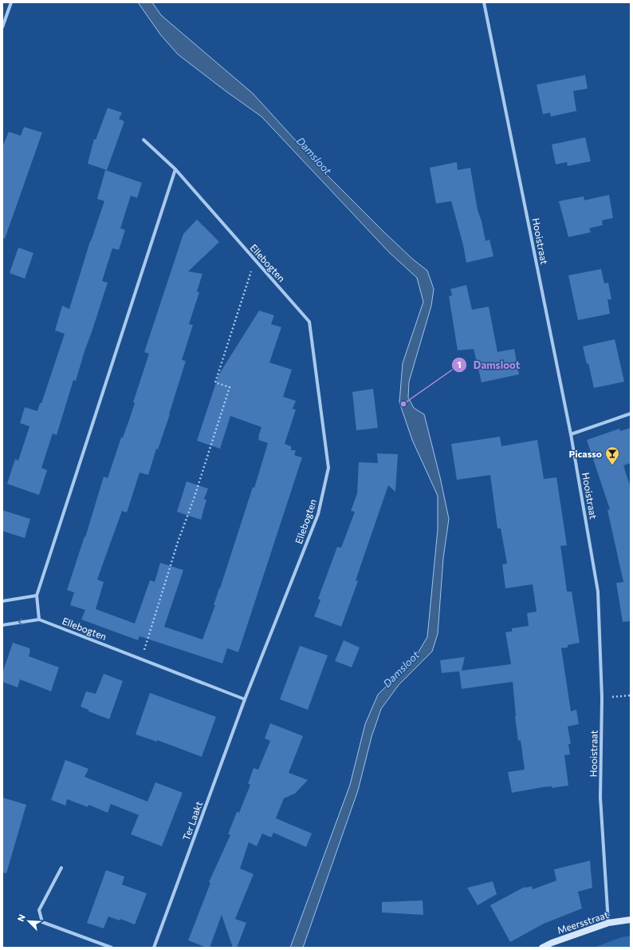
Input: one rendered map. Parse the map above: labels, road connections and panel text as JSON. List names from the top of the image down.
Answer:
{
  "streets": {
    "main road": ["Meersstraat"],
    "street": ["Hooistraat", "Ellebogten", "Ter Laakt"]
  },
  "crossings": [
    ["Hooistraat", "Meersstraat"],
    ["Ellebogten", "Ter Laakt"]
  ],
  "water": ["Damsloot"],
  "places": {
    "other": ["Damsloot"],
    "bar": ["Picasso"]
  },
  "north": "top left"
}
